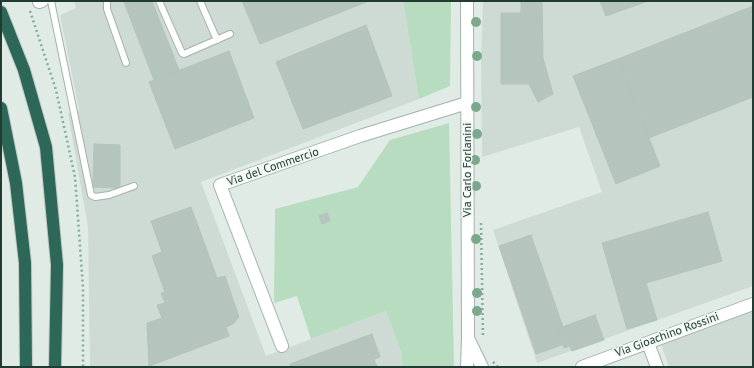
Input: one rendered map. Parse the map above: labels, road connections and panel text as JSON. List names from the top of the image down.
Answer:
{
  "streets": {
    "street": ["Via del Commercio", "Via Carlo Forlanini", "Via Gioachino Rossini"]
  },
  "crossings": [
    ["Via del Commercio", "Via Carlo Forlanini"]
  ]
}
